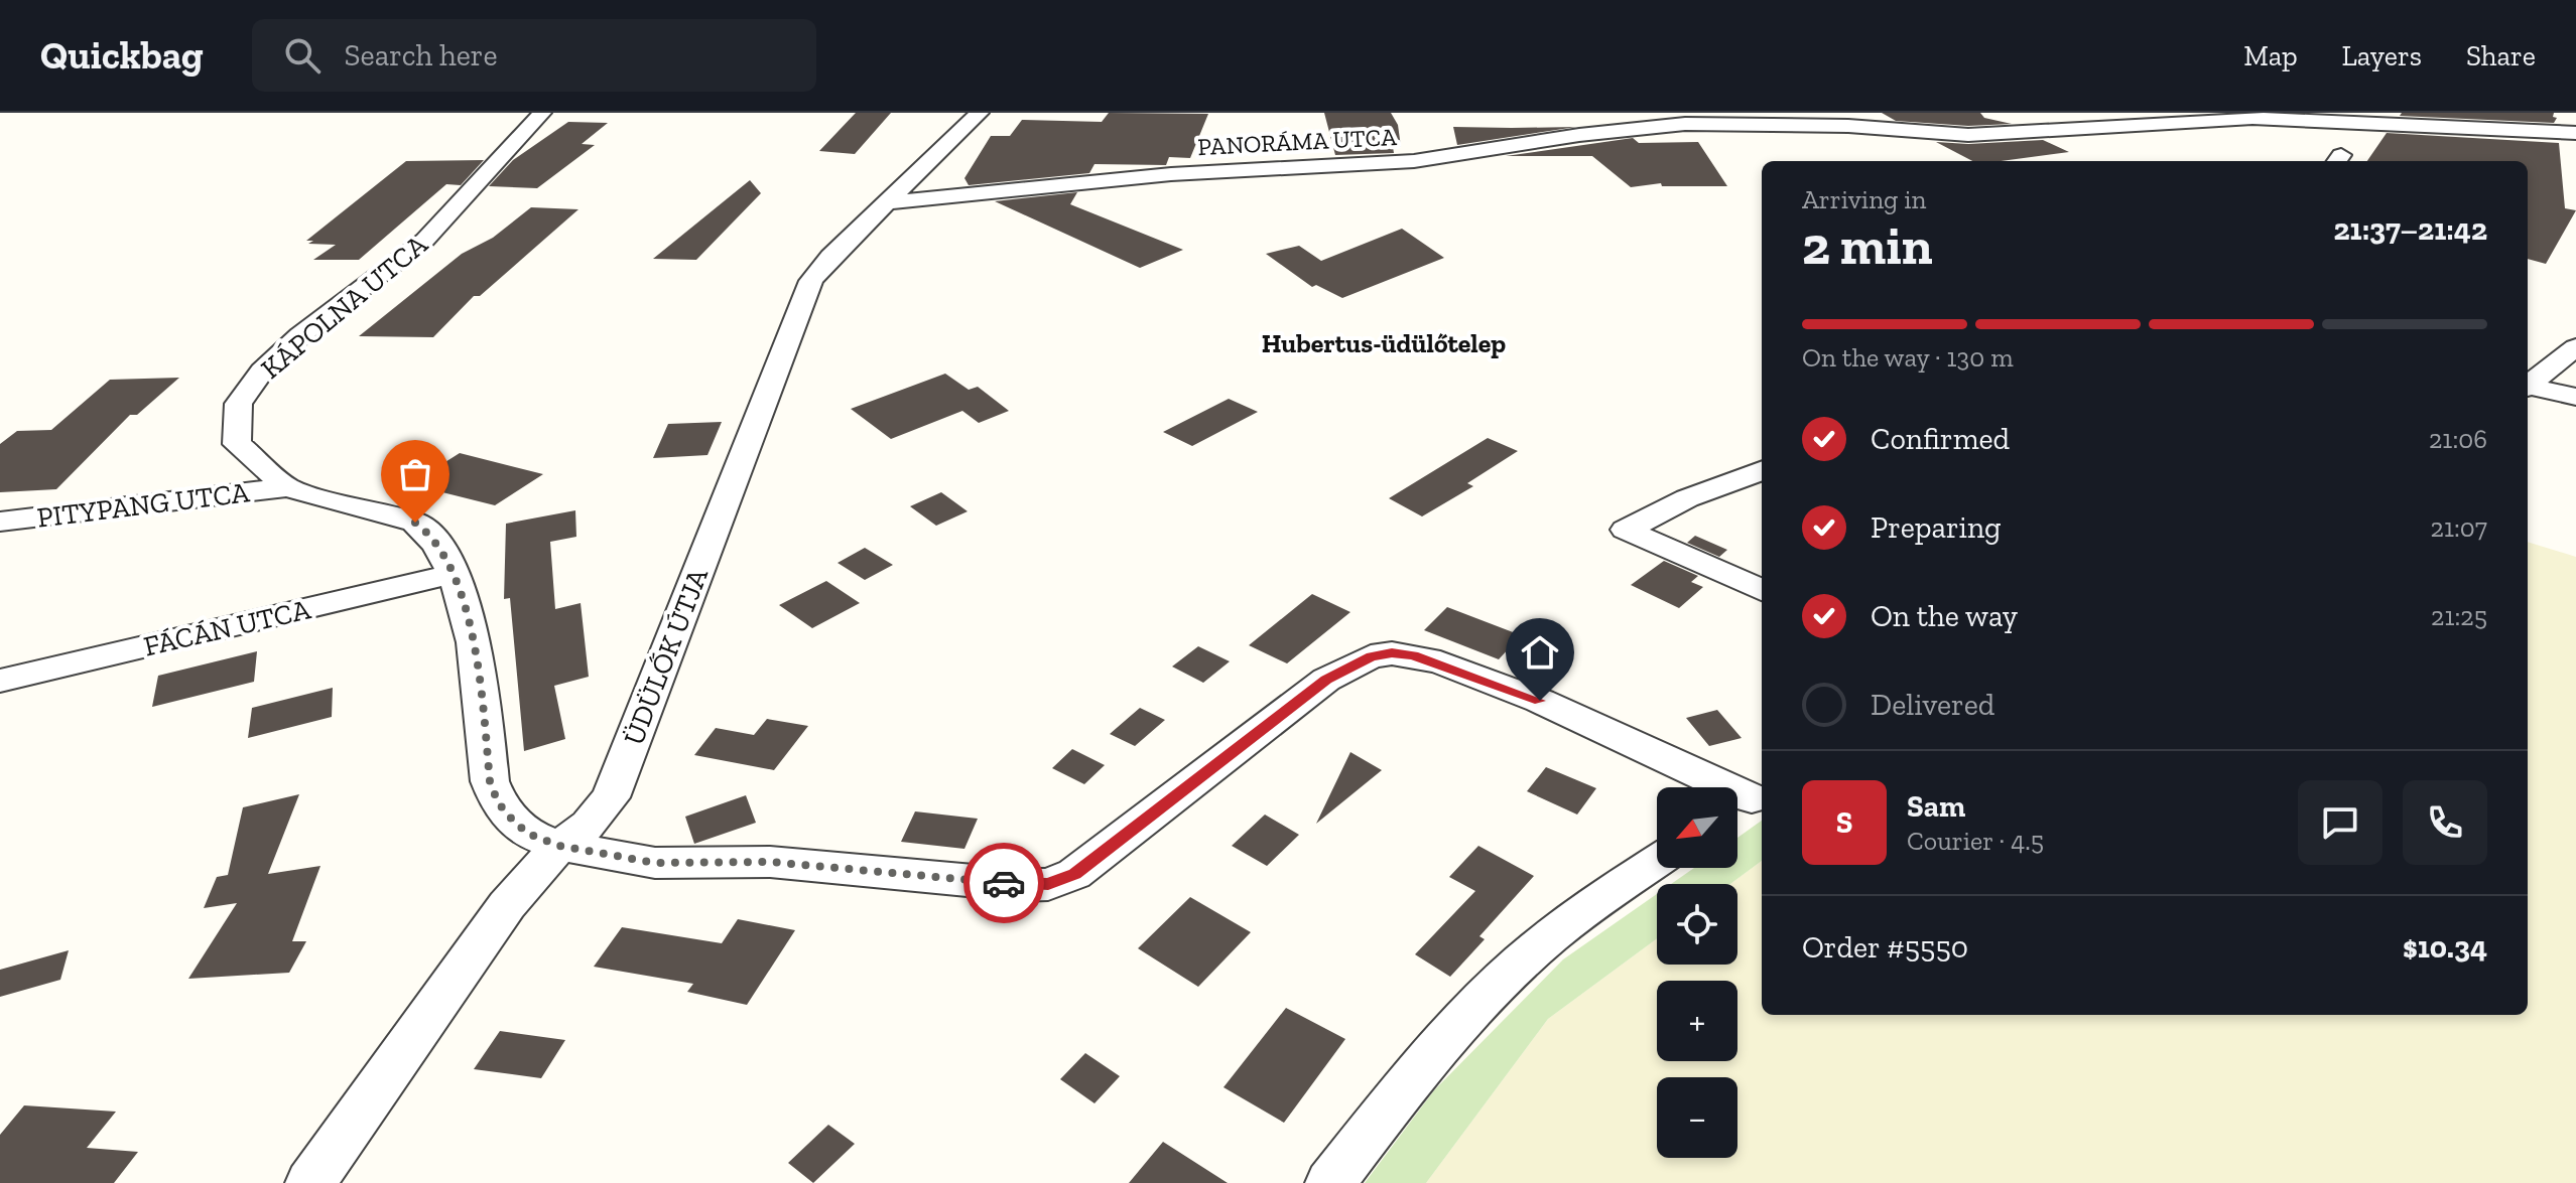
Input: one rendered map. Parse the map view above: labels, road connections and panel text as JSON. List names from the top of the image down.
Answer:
{
  "streets": {
    "street": [
      "PANORÁMA UTCA",
      "KÁPOLNA UTCA",
      "PITYPANG UTCA",
      "FÁCÁN UTCA",
      "ÜDÜLŐK ÚTJA"
    ]
  },
  "crossings": [
    ["PANORÁMA UTCA", "ÜDÜLŐK ÚTJA"],
    ["KÁPOLNA UTCA", "PITYPANG UTCA"],
    ["KÁPOLNA UTCA", "FÁCÁN UTCA"],
    ["KÁPOLNA UTCA", "ÜDÜLŐK ÚTJA"]
  ],
  "districts": ["Hubertus-üdülőtelep"],
  "north": "bottom left",
  "page": {
    "header": "Quickbag",
    "search": "Search here",
    "nav": ["Map", "Layers", "Share"],
    "heading": ["2 min", "Arriving in", "21:37–21:42"],
    "panel": [
      "Sam",
      "Courier · 4.5",
      "Order #5550",
      "$10.34"
    ],
    "bar": "On the way · 130 m",
    "list": [
      ["Confirmed", "21:06"],
      ["Preparing", "21:07"],
      ["On the way", "21:25"],
      "Delivered"
    ],
    "round": "S",
    "map_buttons": ["+", "−"]
  }
}
